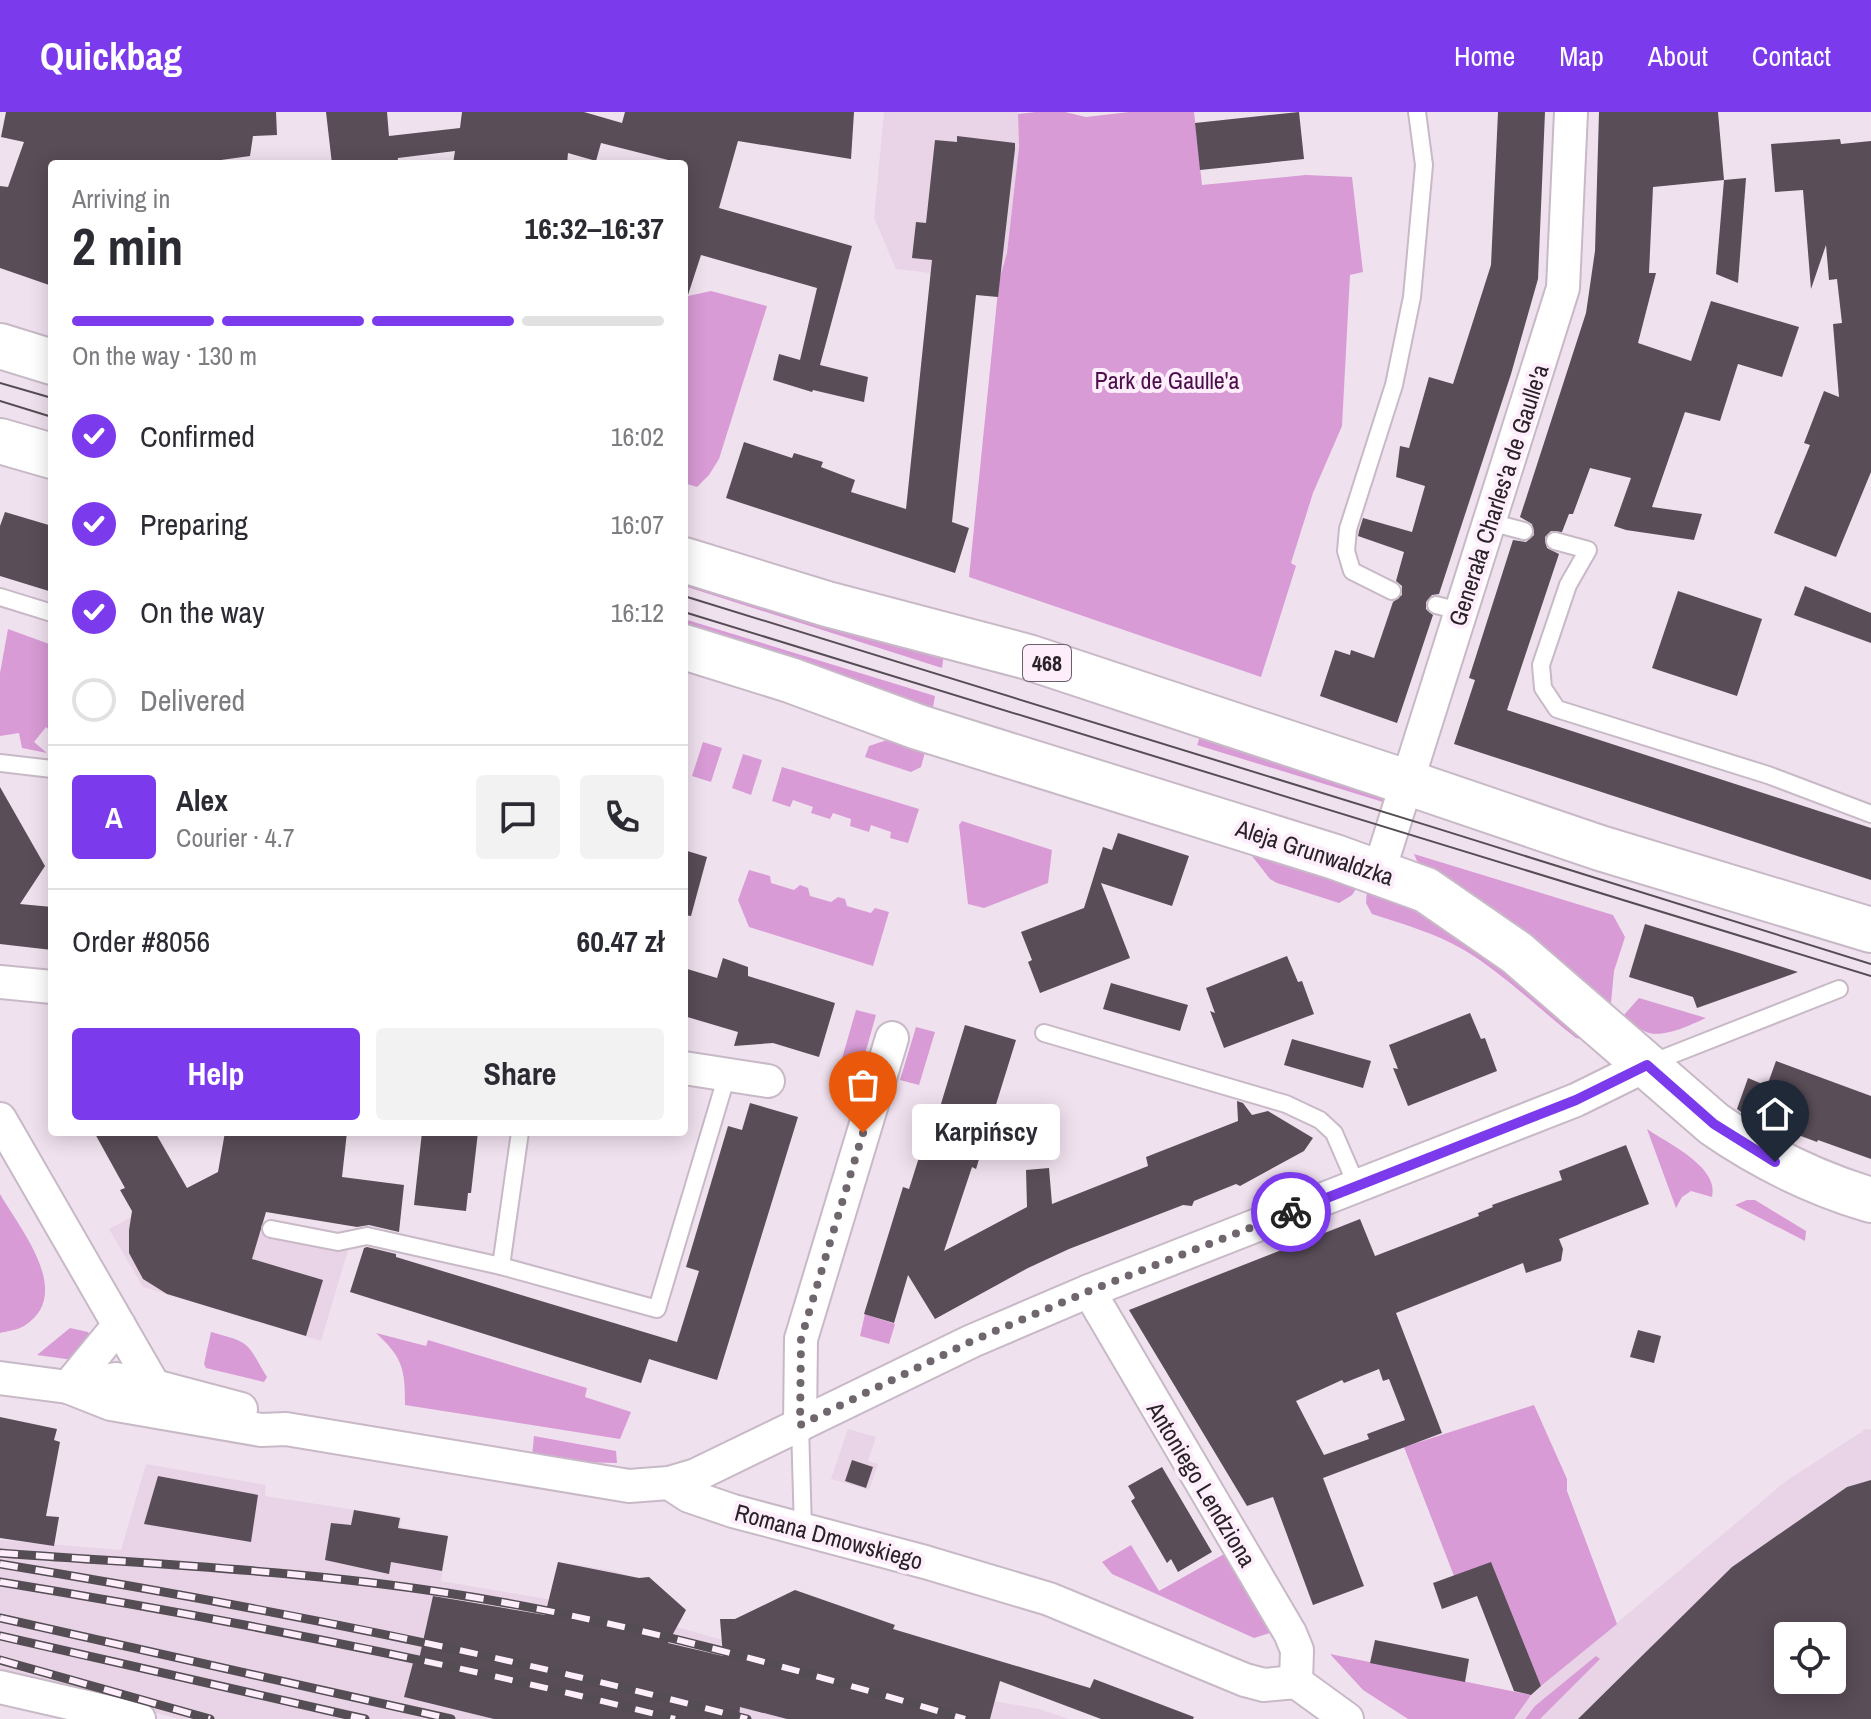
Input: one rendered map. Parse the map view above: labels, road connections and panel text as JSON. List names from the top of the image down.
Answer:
{
  "streets": {
    "main road": ["468", "Aleja Grunwaldzka"],
    "street": ["Generała Charles'a de Gaulle'a", "Antoniego Lendziona", "Romana Dmowskiego"]
  },
  "crossings": [
    ["Generała Charles'a de Gaulle'a", "468"],
    ["Generała Charles'a de Gaulle'a", "Aleja Grunwaldzka"],
    ["Antoniego Lendziona", "Romana Dmowskiego"]
  ],
  "parks": ["Park de Gaulle'a"],
  "places": ["Karpińscy"],
  "page": {
    "header": "Quickbag",
    "nav": [
      "Home",
      "Map",
      "About",
      "Contact"
    ],
    "heading": ["2 min", "Arriving in", "16:32–16:37"],
    "panel": [
      "Alex",
      "Courier · 4.7",
      "Order #8056",
      "60.47 zł"
    ],
    "bar": "On the way · 130 m",
    "list": [
      ["Confirmed", "16:02"],
      ["Preparing", "16:07"],
      ["On the way", "16:12"],
      "Delivered"
    ],
    "round": "A",
    "buttons": ["Help", "Share"],
    "bubble": "Karpińscy"
  }
}
